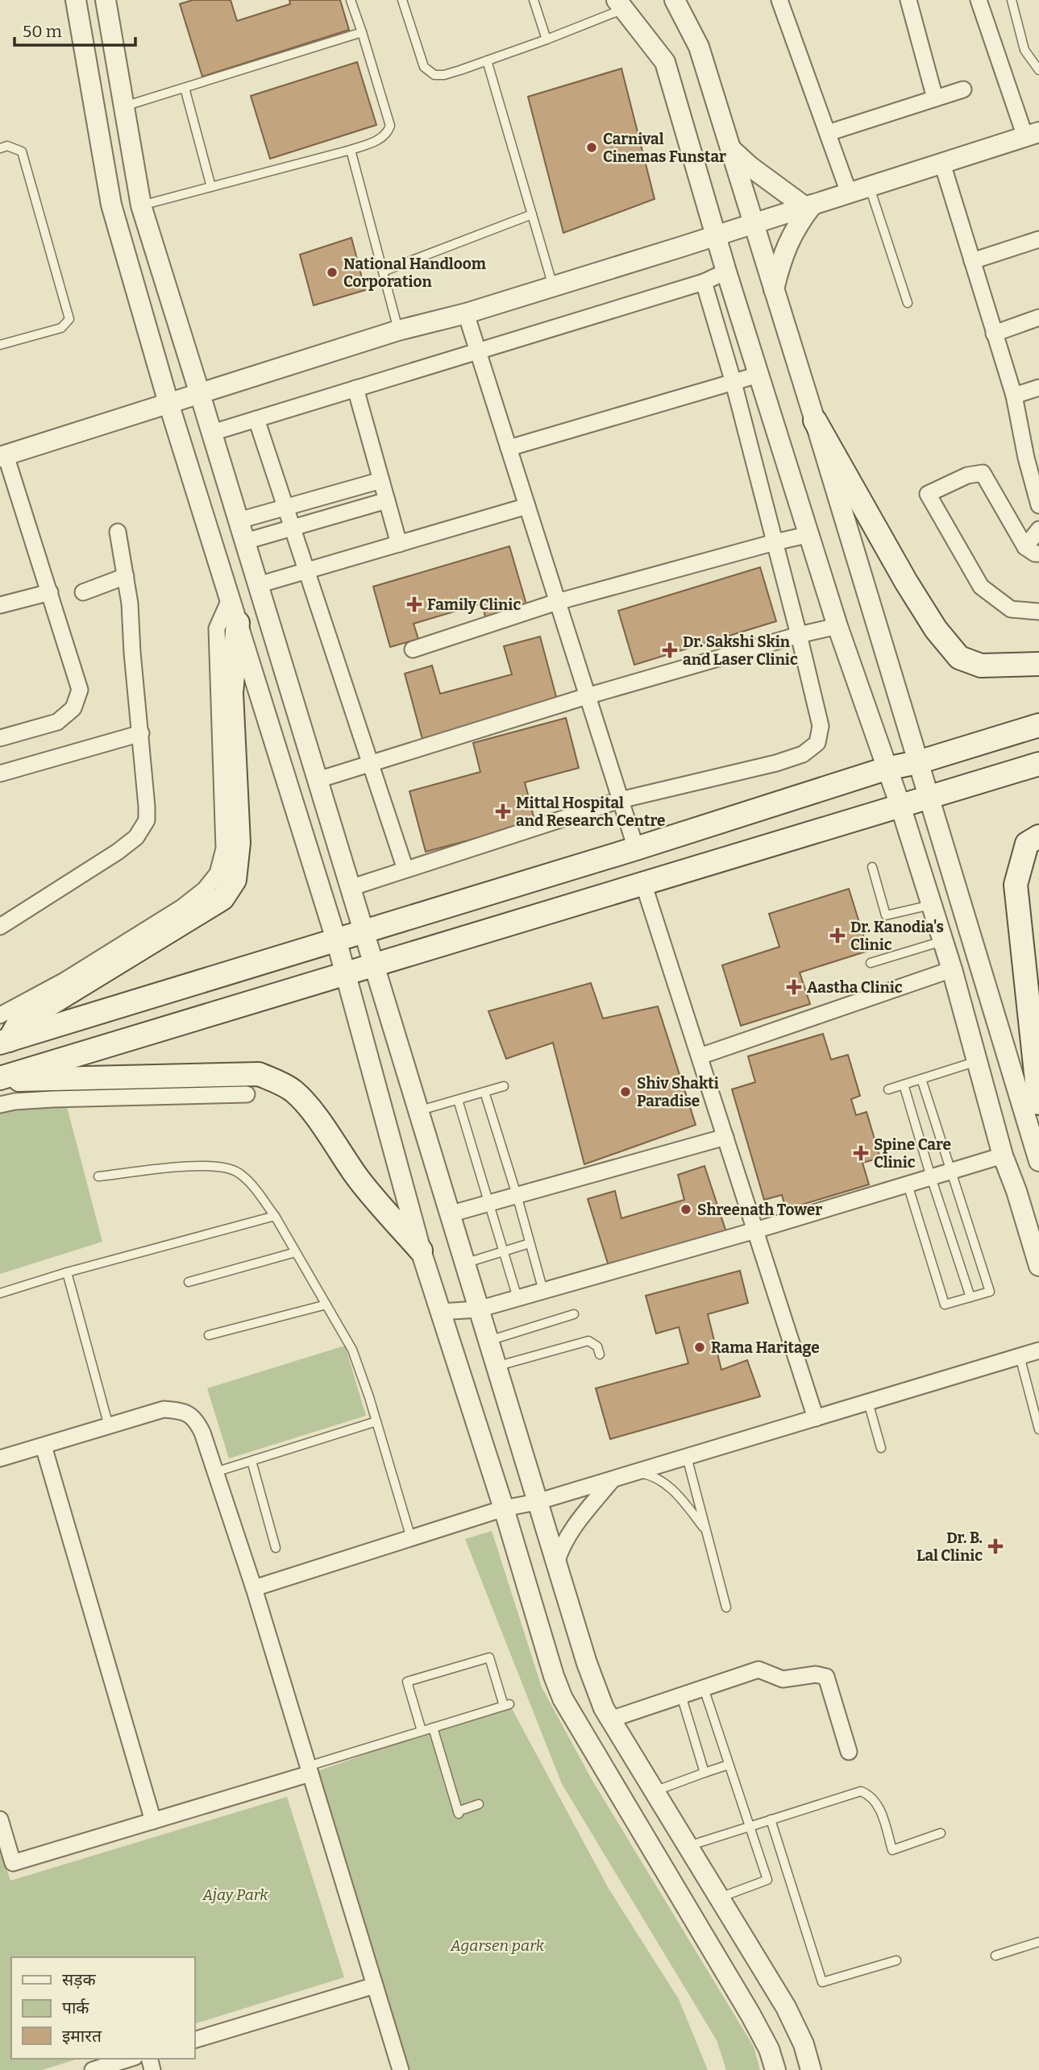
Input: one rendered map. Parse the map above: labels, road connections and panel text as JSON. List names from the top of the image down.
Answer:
{
  "parks": ["Ajay Park", "Agarsen park"],
  "places": {
    "other": [
      "Carnival Cinemas Funstar",
      "National Handloom Corporation",
      "Shiv Shakti Paradise",
      "Shreenath Tower",
      "Rama Haritage"
    ],
    "health": [
      "Family Clinic",
      "Dr. Sakshi Skin and Laser Clinic",
      "Mittal Hospital and Research Centre",
      "Dr. Kanodia's Clinic",
      "Aastha Clinic",
      "Spine Care Clinic",
      "Dr. B. Lal Clinic"
    ]
  },
  "legend": ["सड़क", "पार्क", "इमारत"],
  "scale_bar": "50 m"
}
